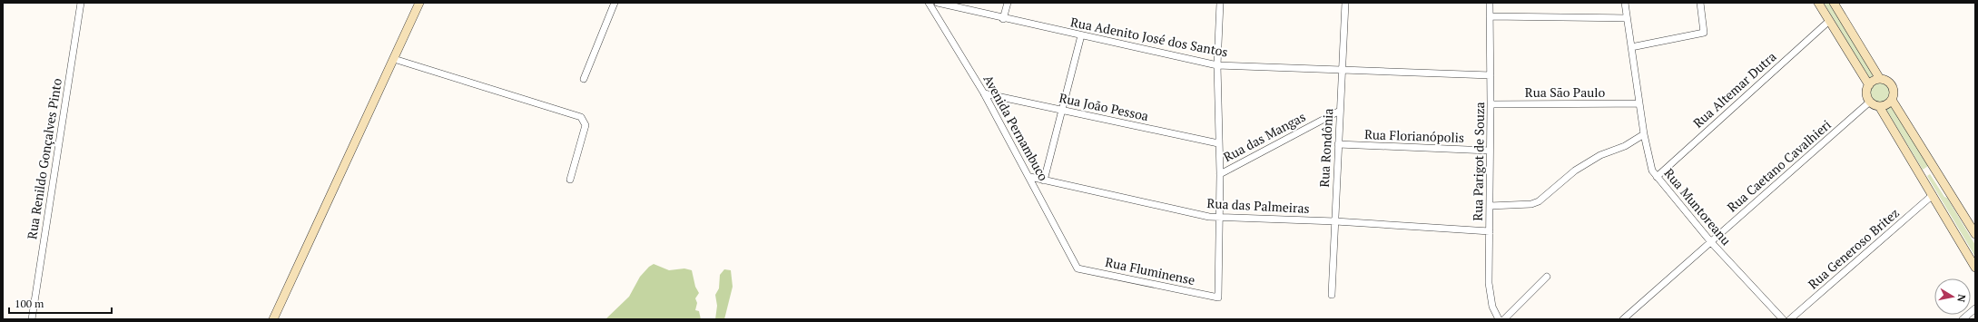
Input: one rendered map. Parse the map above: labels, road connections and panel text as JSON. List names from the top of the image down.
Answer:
{
  "streets": {
    "street": [
      "Rua Adenito José dos Santos",
      "Rua Altemar Dutra",
      "Rua São Paulo",
      "Rua João Pessoa",
      "Avenida Pernambuco",
      "Rua Florianópolis",
      "Rua das Mangas",
      "Rua Rondônia",
      "Rua Renildo Gonçalves Pinto",
      "Rua Parigot de Souza",
      "Rua Caetano Cavalhieri",
      "Rua das Palmeiras",
      "Rua Muntoreanu",
      "Rua Generoso Britez",
      "Rua Fluminense"
    ]
  },
  "crossings": [
    ["Rua Adenito José dos Santos", "Rua Rondônia"],
    ["Rua Adenito José dos Santos", "Rua Parigot de Souza"],
    ["Rua Altemar Dutra", "Rua Muntoreanu"],
    ["Rua São Paulo", "Rua Parigot de Souza"],
    ["Rua São Paulo", "Rua Muntoreanu"],
    ["Rua João Pessoa", "Avenida Pernambuco"],
    ["Avenida Pernambuco", "Rua das Palmeiras"],
    ["Avenida Pernambuco", "Rua Fluminense"],
    ["Rua Florianópolis", "Rua Rondônia"],
    ["Rua Florianópolis", "Rua Parigot de Souza"],
    ["Rua das Mangas", "Rua Rondônia"],
    ["Rua Rondônia", "Rua das Palmeiras"],
    ["Rua Parigot de Souza", "Rua das Palmeiras"],
    ["Rua Caetano Cavalhieri", "Rua Muntoreanu"],
    ["Rua das Palmeiras", "Rua Fluminense"]
  ],
  "scale_bar": "100 m",
  "north": "right"
}
